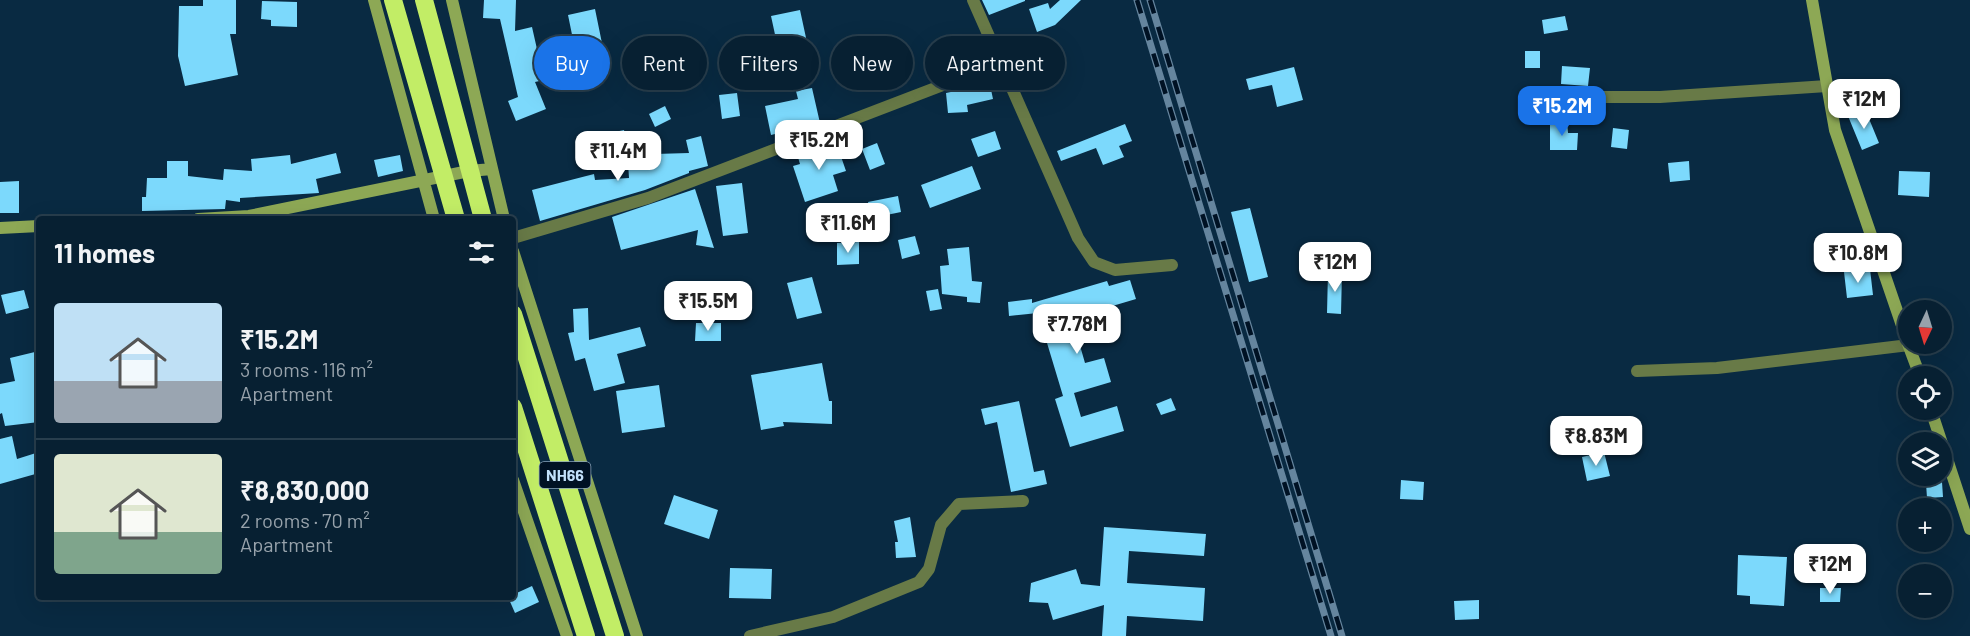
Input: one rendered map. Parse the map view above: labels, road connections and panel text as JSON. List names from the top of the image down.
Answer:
{
  "streets": {
    "highway": ["NH66"]
  },
  "north": "bottom",
  "page": {
    "chip": [
      "Buy",
      "Rent",
      "Filters",
      "New",
      "Apartment"
    ],
    "price": [
      "₹12M",
      "₹15.2M",
      "₹15.2M",
      "₹11.4M",
      "₹11.6M",
      "₹10.8M",
      "₹12M",
      "₹15.5M",
      "₹7.78M",
      "₹8.83M",
      "₹12M"
    ],
    "heading": "11 homes",
    "list": [
      {
        "name": "₹15.2M",
        "note": "3 rooms · 116 m² · Apartment"
      },
      {
        "name": "₹8,830,000",
        "note": "2 rooms · 70 m² · Apartment"
      }
    ],
    "map_buttons": ["+", "−"]
  }
}
